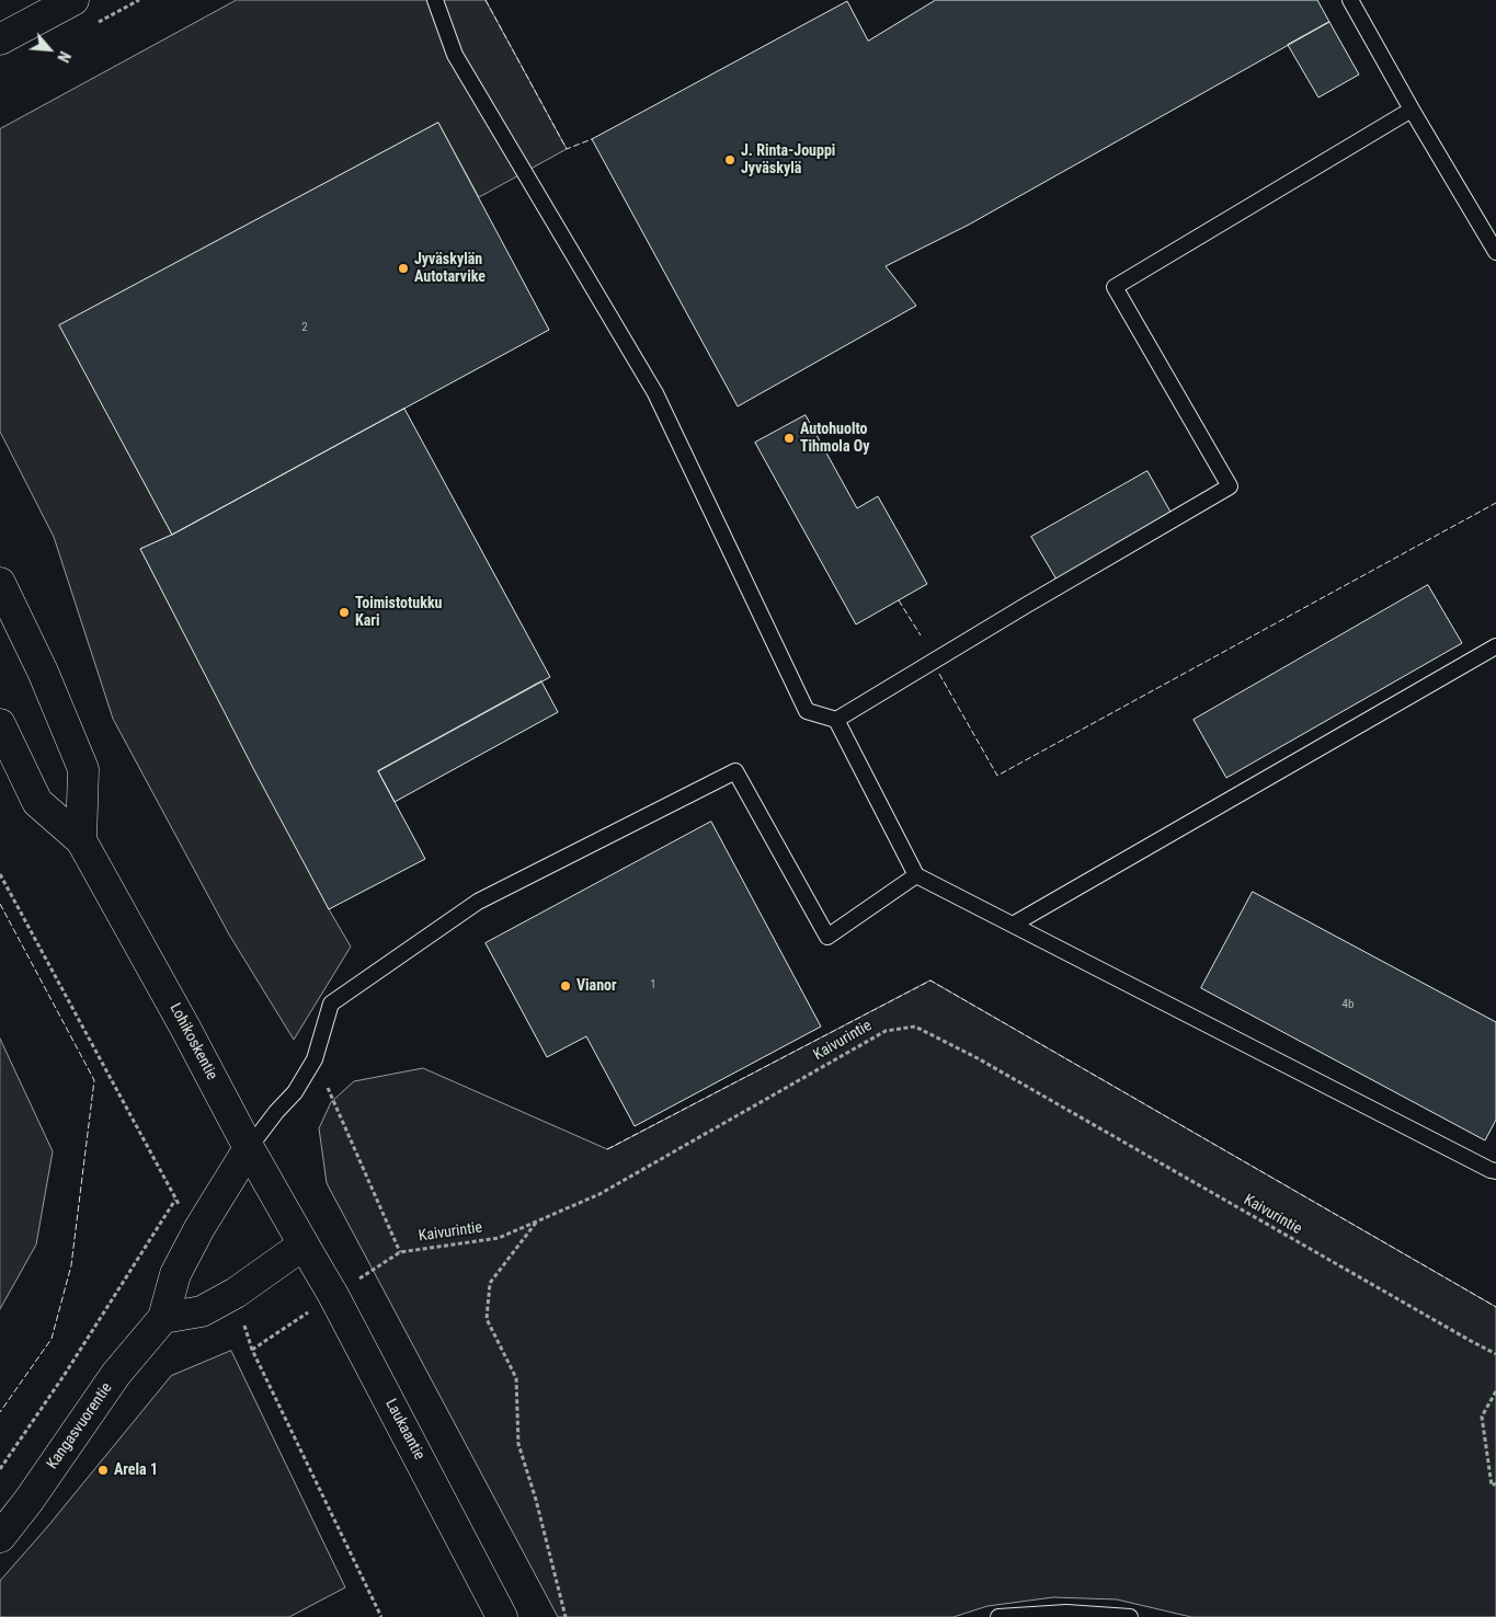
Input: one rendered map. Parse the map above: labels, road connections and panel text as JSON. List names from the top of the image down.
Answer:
{
  "streets": {
    "main road": ["Lohikoskentie", "Kangasvuorentie", "Laukaantie"],
    "path": ["Kaivurintie"]
  },
  "crossings": [
    ["Kaivurintie", "Laukaantie"],
    ["Lohikoskentie", "Kangasvuorentie"],
    ["Lohikoskentie", "Laukaantie"]
  ],
  "places": [
    "J. Rinta-Jouppi Jyväskylä",
    "Jyväskylän Autotarvike",
    "Autohuolto Tihmola Oy",
    "Toimistotukku Kari",
    "Vianor",
    "Arela 1"
  ],
  "house_numbers": ["2", "1", "4b"],
  "north": "bottom right"
}
